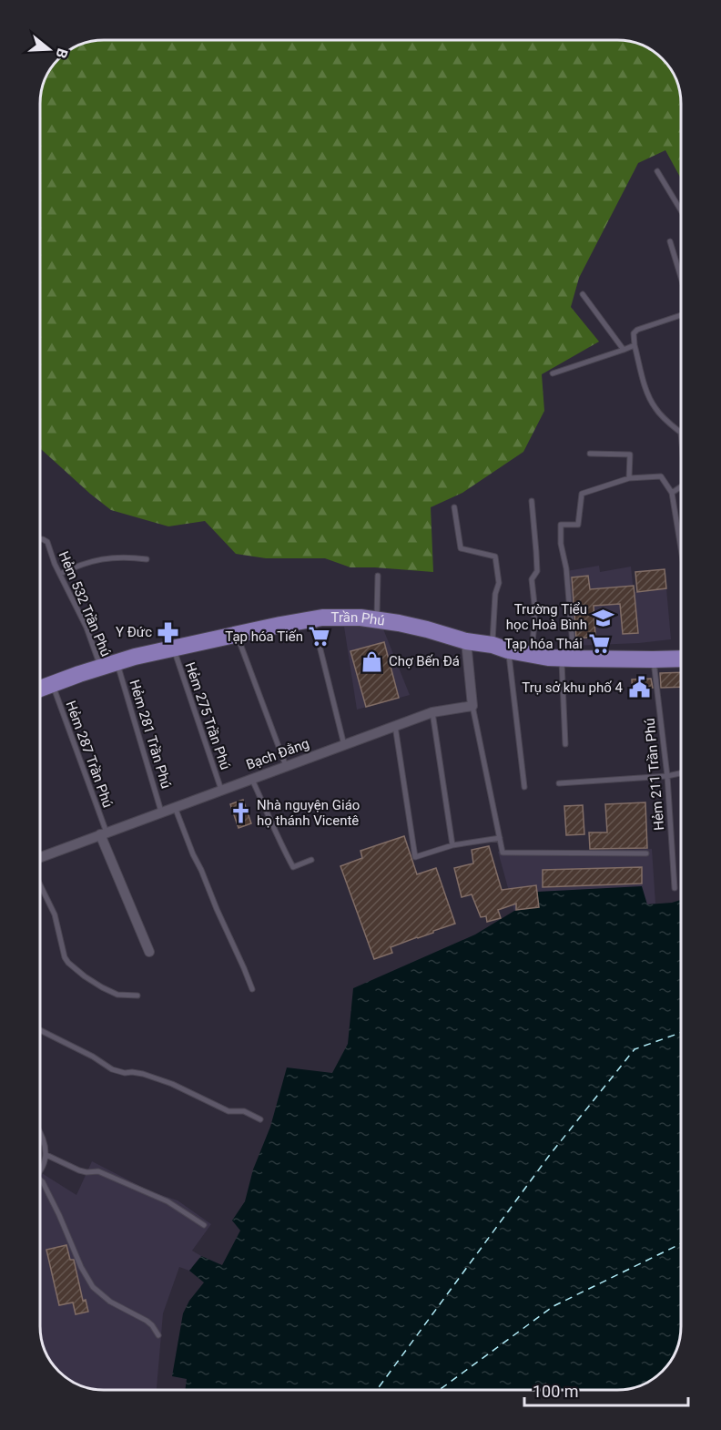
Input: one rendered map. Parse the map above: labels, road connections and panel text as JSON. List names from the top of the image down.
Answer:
{
  "streets": {
    "main road": ["Trần Phú"],
    "street": ["Bạch Đằng"],
    "lane": [
      "Hẻm 532 Trần Phú",
      "Hẻm 275 Trần Phú",
      "Hẻm 281 Trần Phú",
      "Hẻm 287 Trần Phú",
      "Hẻm 211 Trần Phú"
    ]
  },
  "crossings": [
    ["Hẻm 532 Trần Phú", "Trần Phú"],
    ["Trần Phú", "Hẻm 275 Trần Phú"],
    ["Trần Phú", "Hẻm 281 Trần Phú"],
    ["Trần Phú", "Hẻm 287 Trần Phú"],
    ["Trần Phú", "Hẻm 211 Trần Phú"],
    ["Hẻm 275 Trần Phú", "Bạch Đằng"],
    ["Hẻm 281 Trần Phú", "Bạch Đằng"],
    ["Hẻm 287 Trần Phú", "Bạch Đằng"]
  ],
  "places": {
    "school or university": ["Trường Tiểu học Hoà Bình"],
    "pharmacy": ["Y Đức"],
    "supermarket": ["Tạp hóa Tiến", "Tạp hóa Thái"],
    "shop": ["Chợ Bến Đá"],
    "public building": ["Trụ sở khu phố 4"],
    "church": ["Nhà nguyện Giáo họ thánh Vicentê"]
  },
  "scale_bar": "100 m",
  "north": "right"
}
